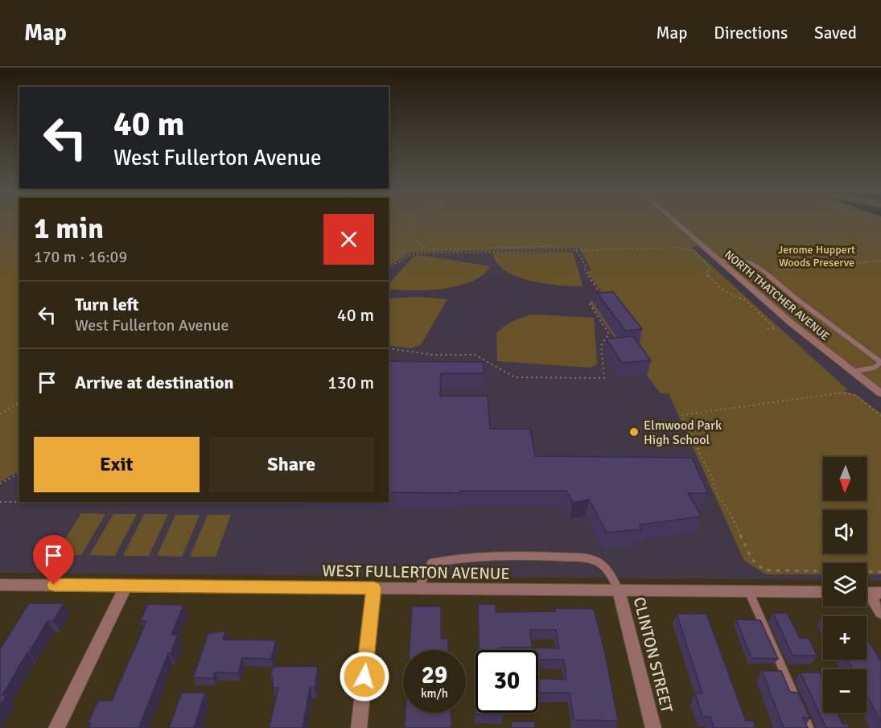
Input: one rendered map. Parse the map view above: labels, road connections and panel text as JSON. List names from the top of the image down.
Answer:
{
  "streets": {
    "street": ["NORTH THATCHER AVENUE", "WEST FULLERTON AVENUE", "CLINTON STREET"]
  },
  "crossings": [
    ["WEST FULLERTON AVENUE", "CLINTON STREET"]
  ],
  "parks": ["Jerome Huppert Woods Preserve"],
  "places": ["Elmwood Park High School"],
  "north": "bottom",
  "page": {
    "header": "Map",
    "nav": ["Map", "Directions", "Saved"],
    "turn": ["40 m", "West Fullerton Avenue"],
    "heading": ["1 min", "170 m · 16:09"],
    "list": [
      {
        "name": "Turn left",
        "note": "West Fullerton Avenue",
        "value": "40 m"
      },
      {
        "name": "Arrive at destination",
        "value": "130 m"
      }
    ],
    "buttons": ["Exit", "Share"],
    "map_buttons": ["+", "−"],
    "speed": "29 km/h",
    "limit": "30"
  }
}
